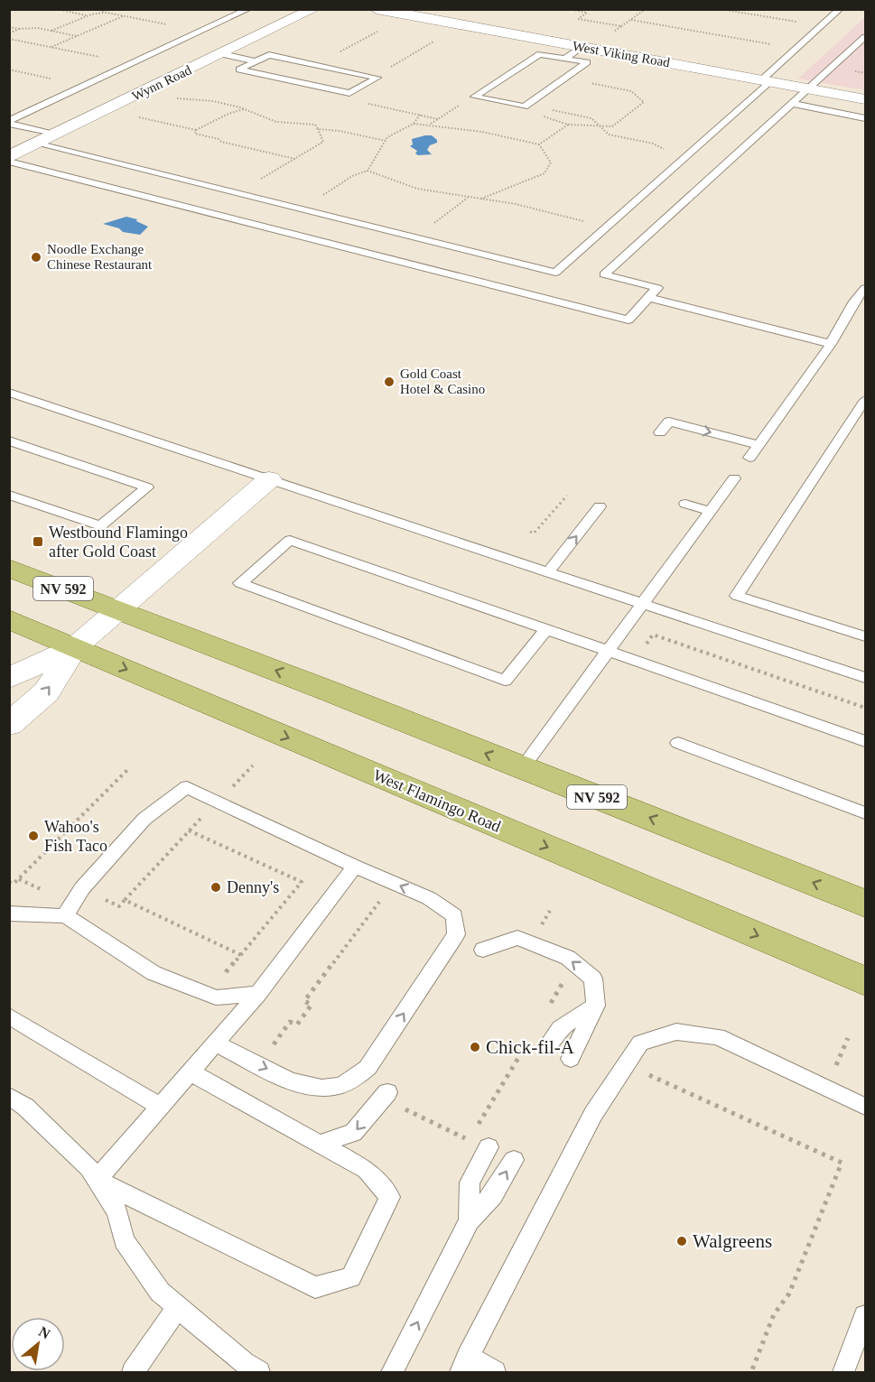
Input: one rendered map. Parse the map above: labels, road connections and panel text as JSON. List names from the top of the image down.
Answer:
{
  "streets": {
    "main road": ["NV 592", "West Flamingo Road"],
    "street": ["West Viking Road", "Wynn Road"]
  },
  "places": {
    "other": [
      "Noodle Exchange Chinese Restaurant",
      "Gold Coast Hotel & Casino",
      "Wahoo's Fish Taco",
      "Denny's",
      "Chick-fil-A",
      "Walgreens"
    ],
    "transit": ["Westbound Flamingo after Gold Coast"]
  },
  "north": "top right"
}
